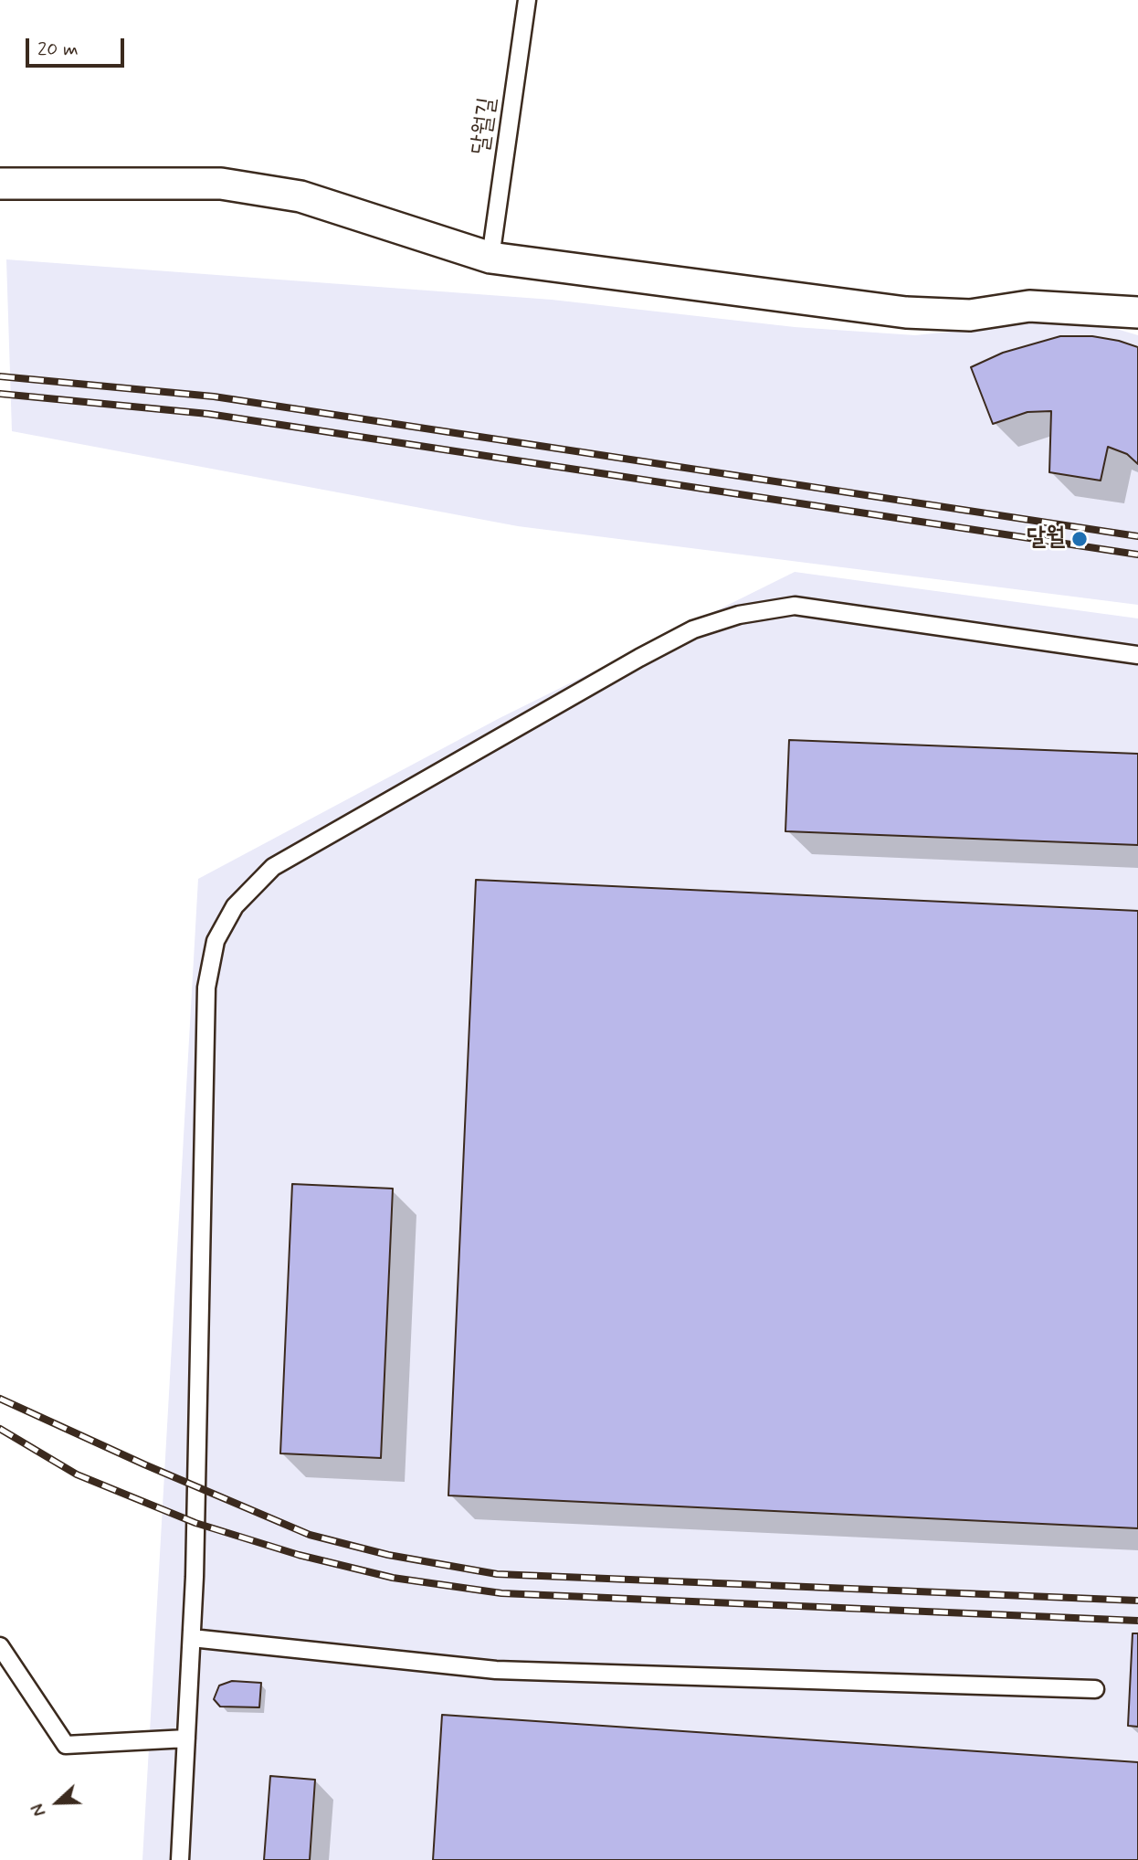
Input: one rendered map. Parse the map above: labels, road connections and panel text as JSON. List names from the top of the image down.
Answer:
{
  "streets": {
    "lane": ["달월길"]
  },
  "places": ["달월"],
  "scale_bar": "20 m",
  "north": "left"
}
